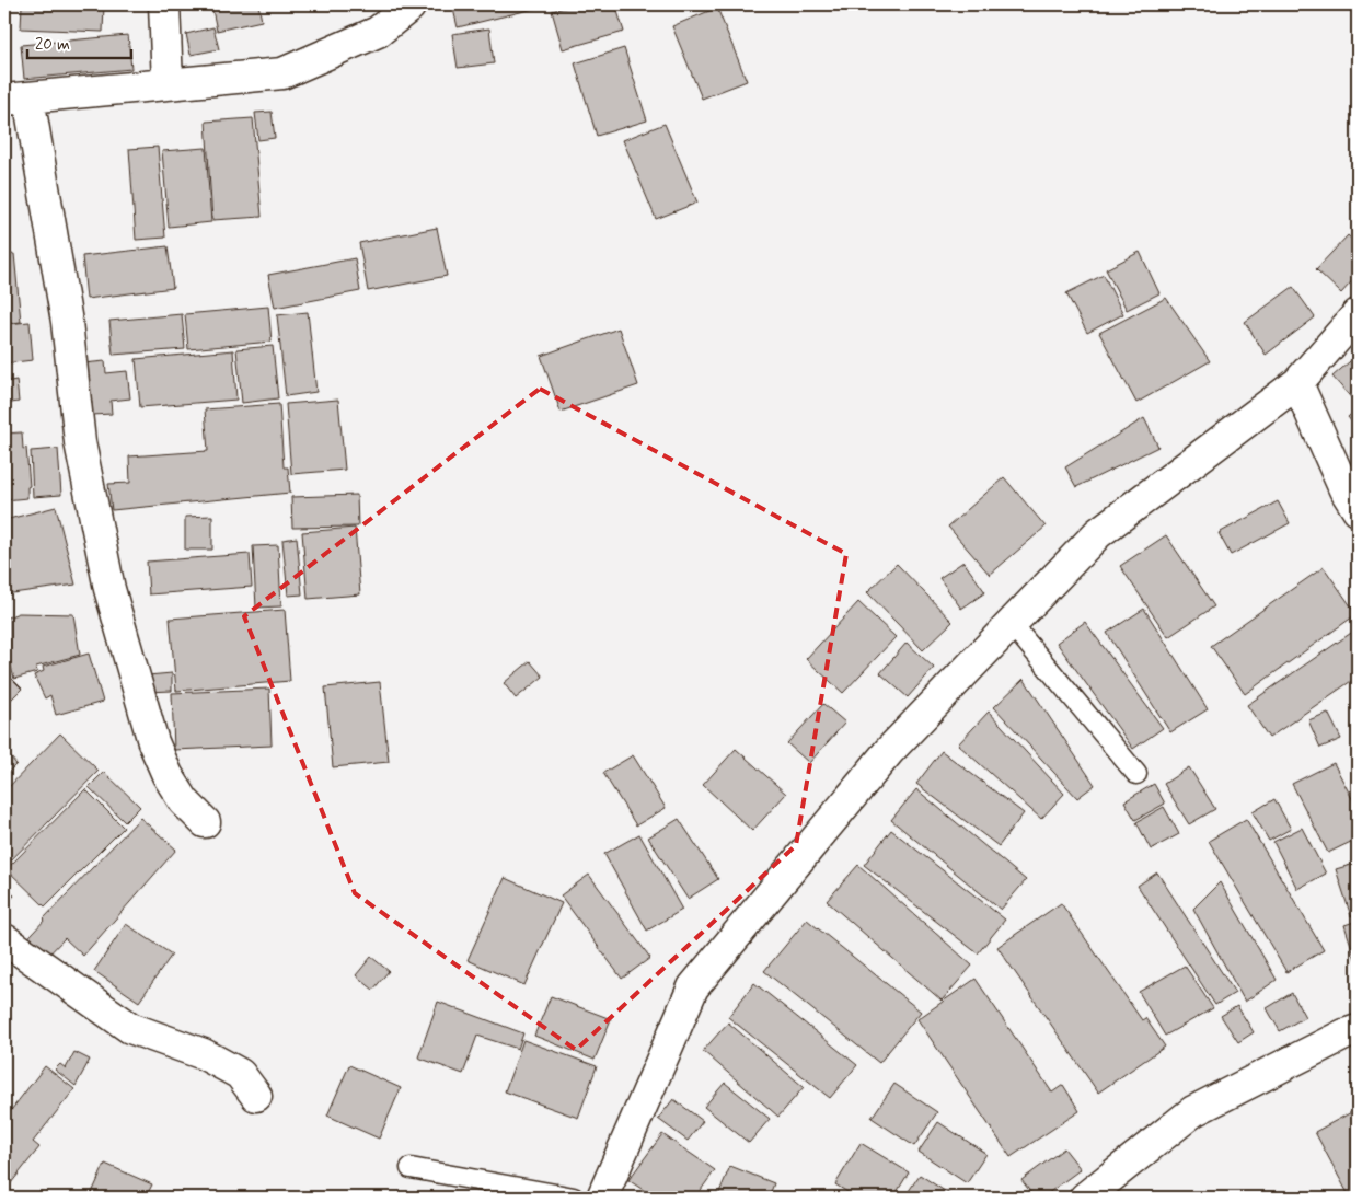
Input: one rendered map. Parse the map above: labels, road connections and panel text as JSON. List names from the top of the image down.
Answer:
{
  "scale_bar": "20 m"
}
